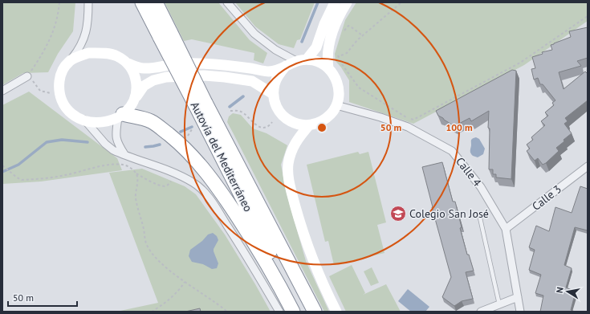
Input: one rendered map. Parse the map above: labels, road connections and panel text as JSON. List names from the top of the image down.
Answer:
{
  "streets": {
    "highway": ["Autovía del Mediterráneo"],
    "street": ["Calle 4", "Calle 3"]
  },
  "crossings": [
    ["Calle 4", "Calle 3"]
  ],
  "places": {
    "school or university": ["Colegio San José"]
  },
  "scale_bar": "50 m",
  "north": "left",
  "rings": ["50 m", "100 m"]
}
